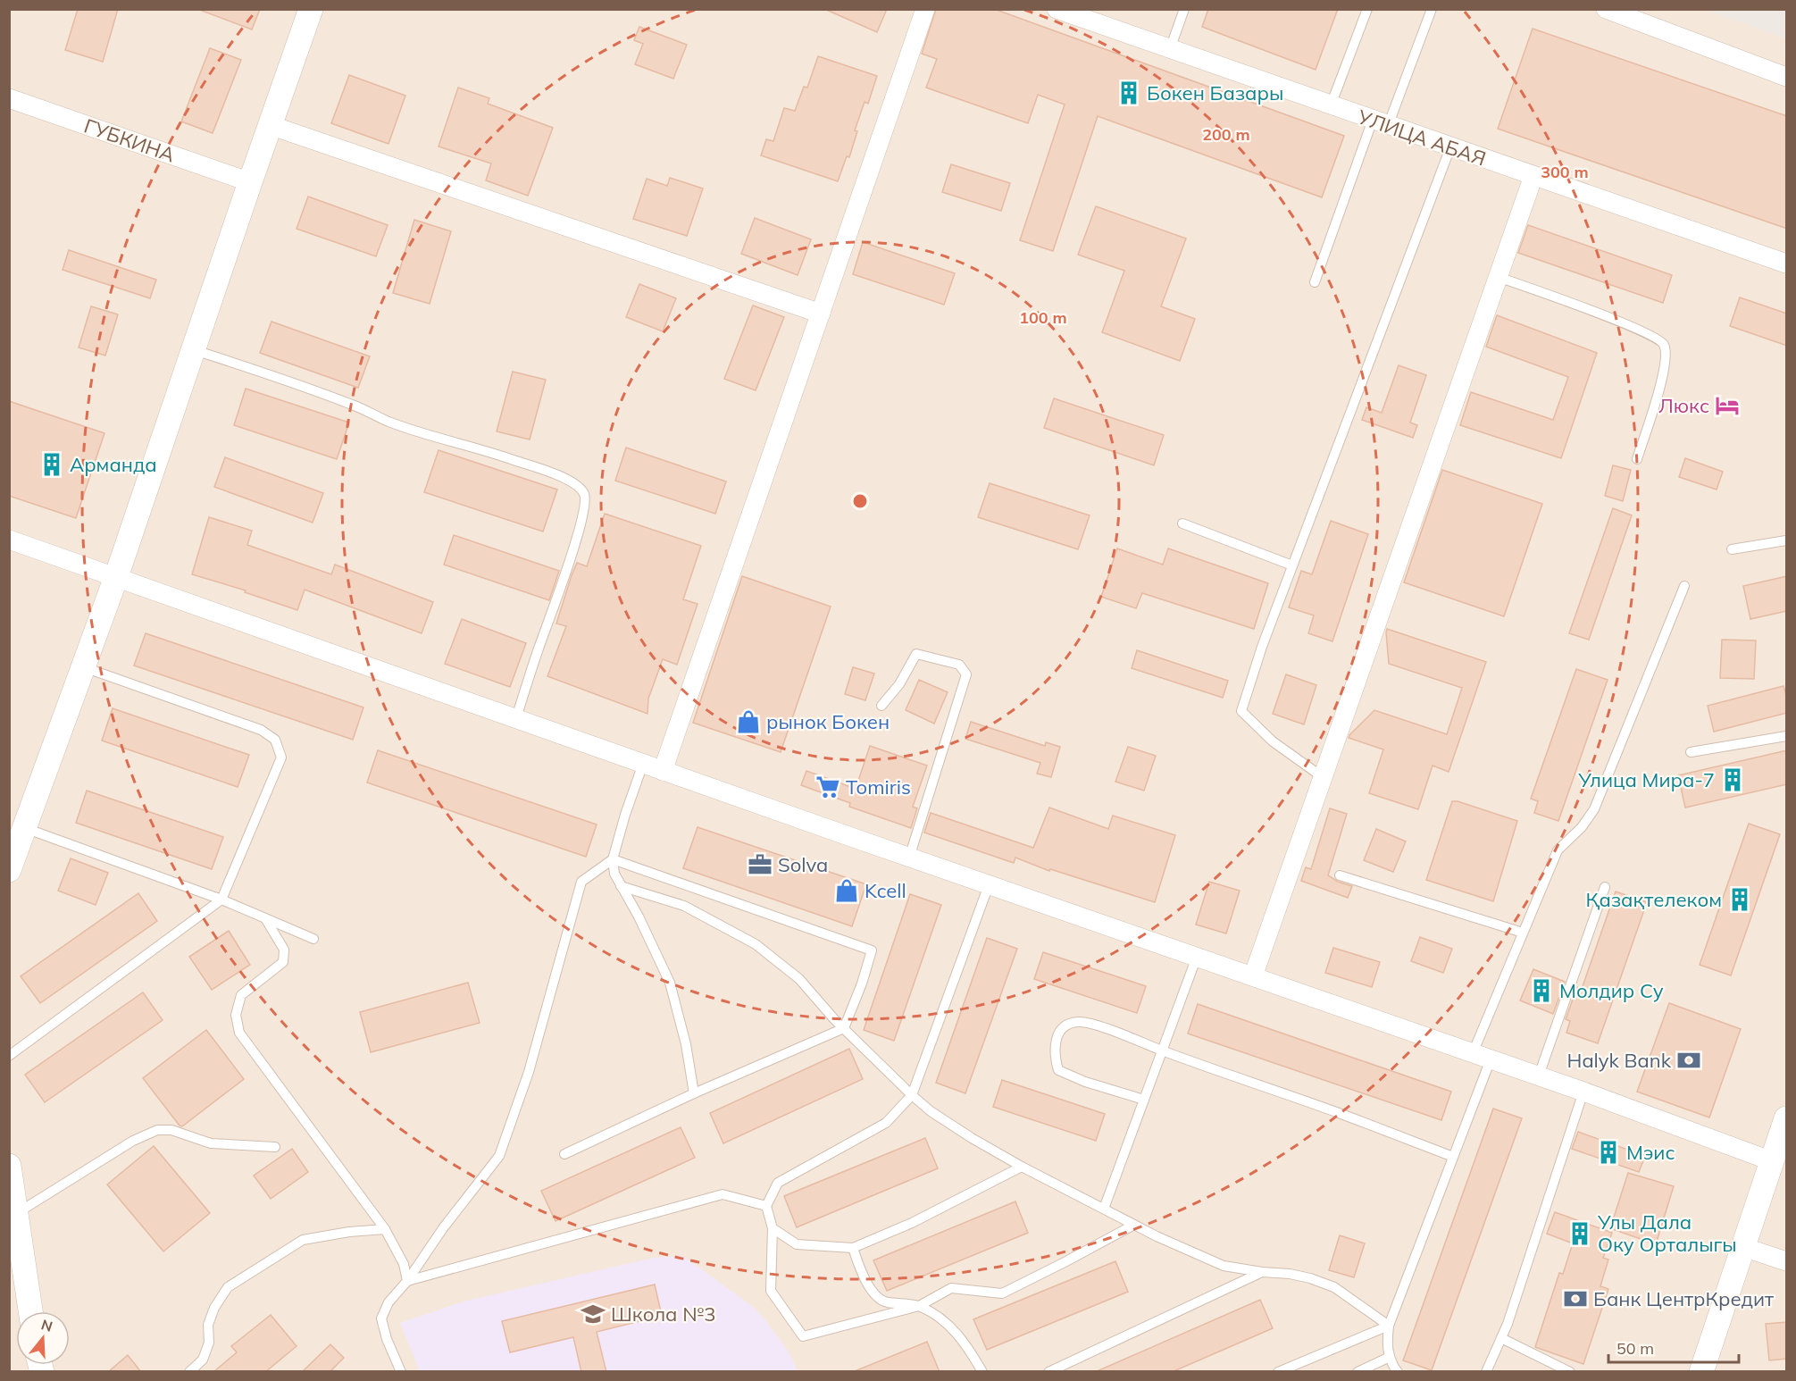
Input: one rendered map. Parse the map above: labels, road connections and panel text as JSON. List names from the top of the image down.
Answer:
{
  "streets": {
    "street": ["УЛИЦА АБАЯ", "ГУБКИНА"]
  },
  "places": {
    "building": [
      "Бокен Базары",
      "Арманда",
      "Улица Мира-7",
      "Қазақтелеком",
      "Молдир Су",
      "Мэис",
      "Улы Дала Оку Орталыгы"
    ],
    "hotel": ["Люкс"],
    "shop": ["рынок Бокен", "Kcell"],
    "supermarket": ["Tomiris"],
    "office": ["Solva"],
    "bank": ["Halyk Bank", "Банк ЦентрКредит"],
    "school or university": ["Школа №3"]
  },
  "scale_bar": "50 m",
  "north": "top",
  "rings": ["200 m", "300 m", "100 m"]
}
